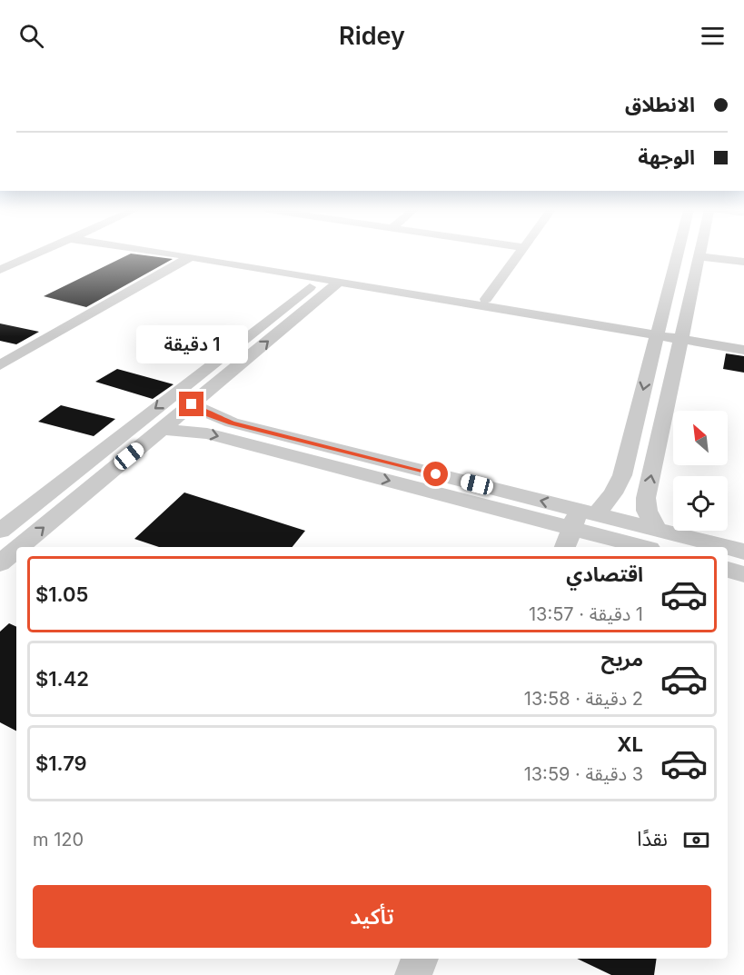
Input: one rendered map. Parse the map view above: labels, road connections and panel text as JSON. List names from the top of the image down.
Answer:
{
  "north": "top left",
  "page": {
    "header": "Ridey",
    "banner": ["الانطلاق", "الوجهة"],
    "bubble": "1 دقيقة",
    "list": [
      {
        "name": "اقتصادي",
        "note": "1 دقيقة · 13:57",
        "value": "$1.05"
      },
      {
        "name": "مريح",
        "note": "2 دقيقة · 13:58",
        "value": "$1.42"
      },
      {
        "name": "XL",
        "note": "3 دقيقة · 13:59",
        "value": "$1.79"
      }
    ],
    "pay": ["نقدًا", "120 m"],
    "buttons": "تأكيد"
  }
}
